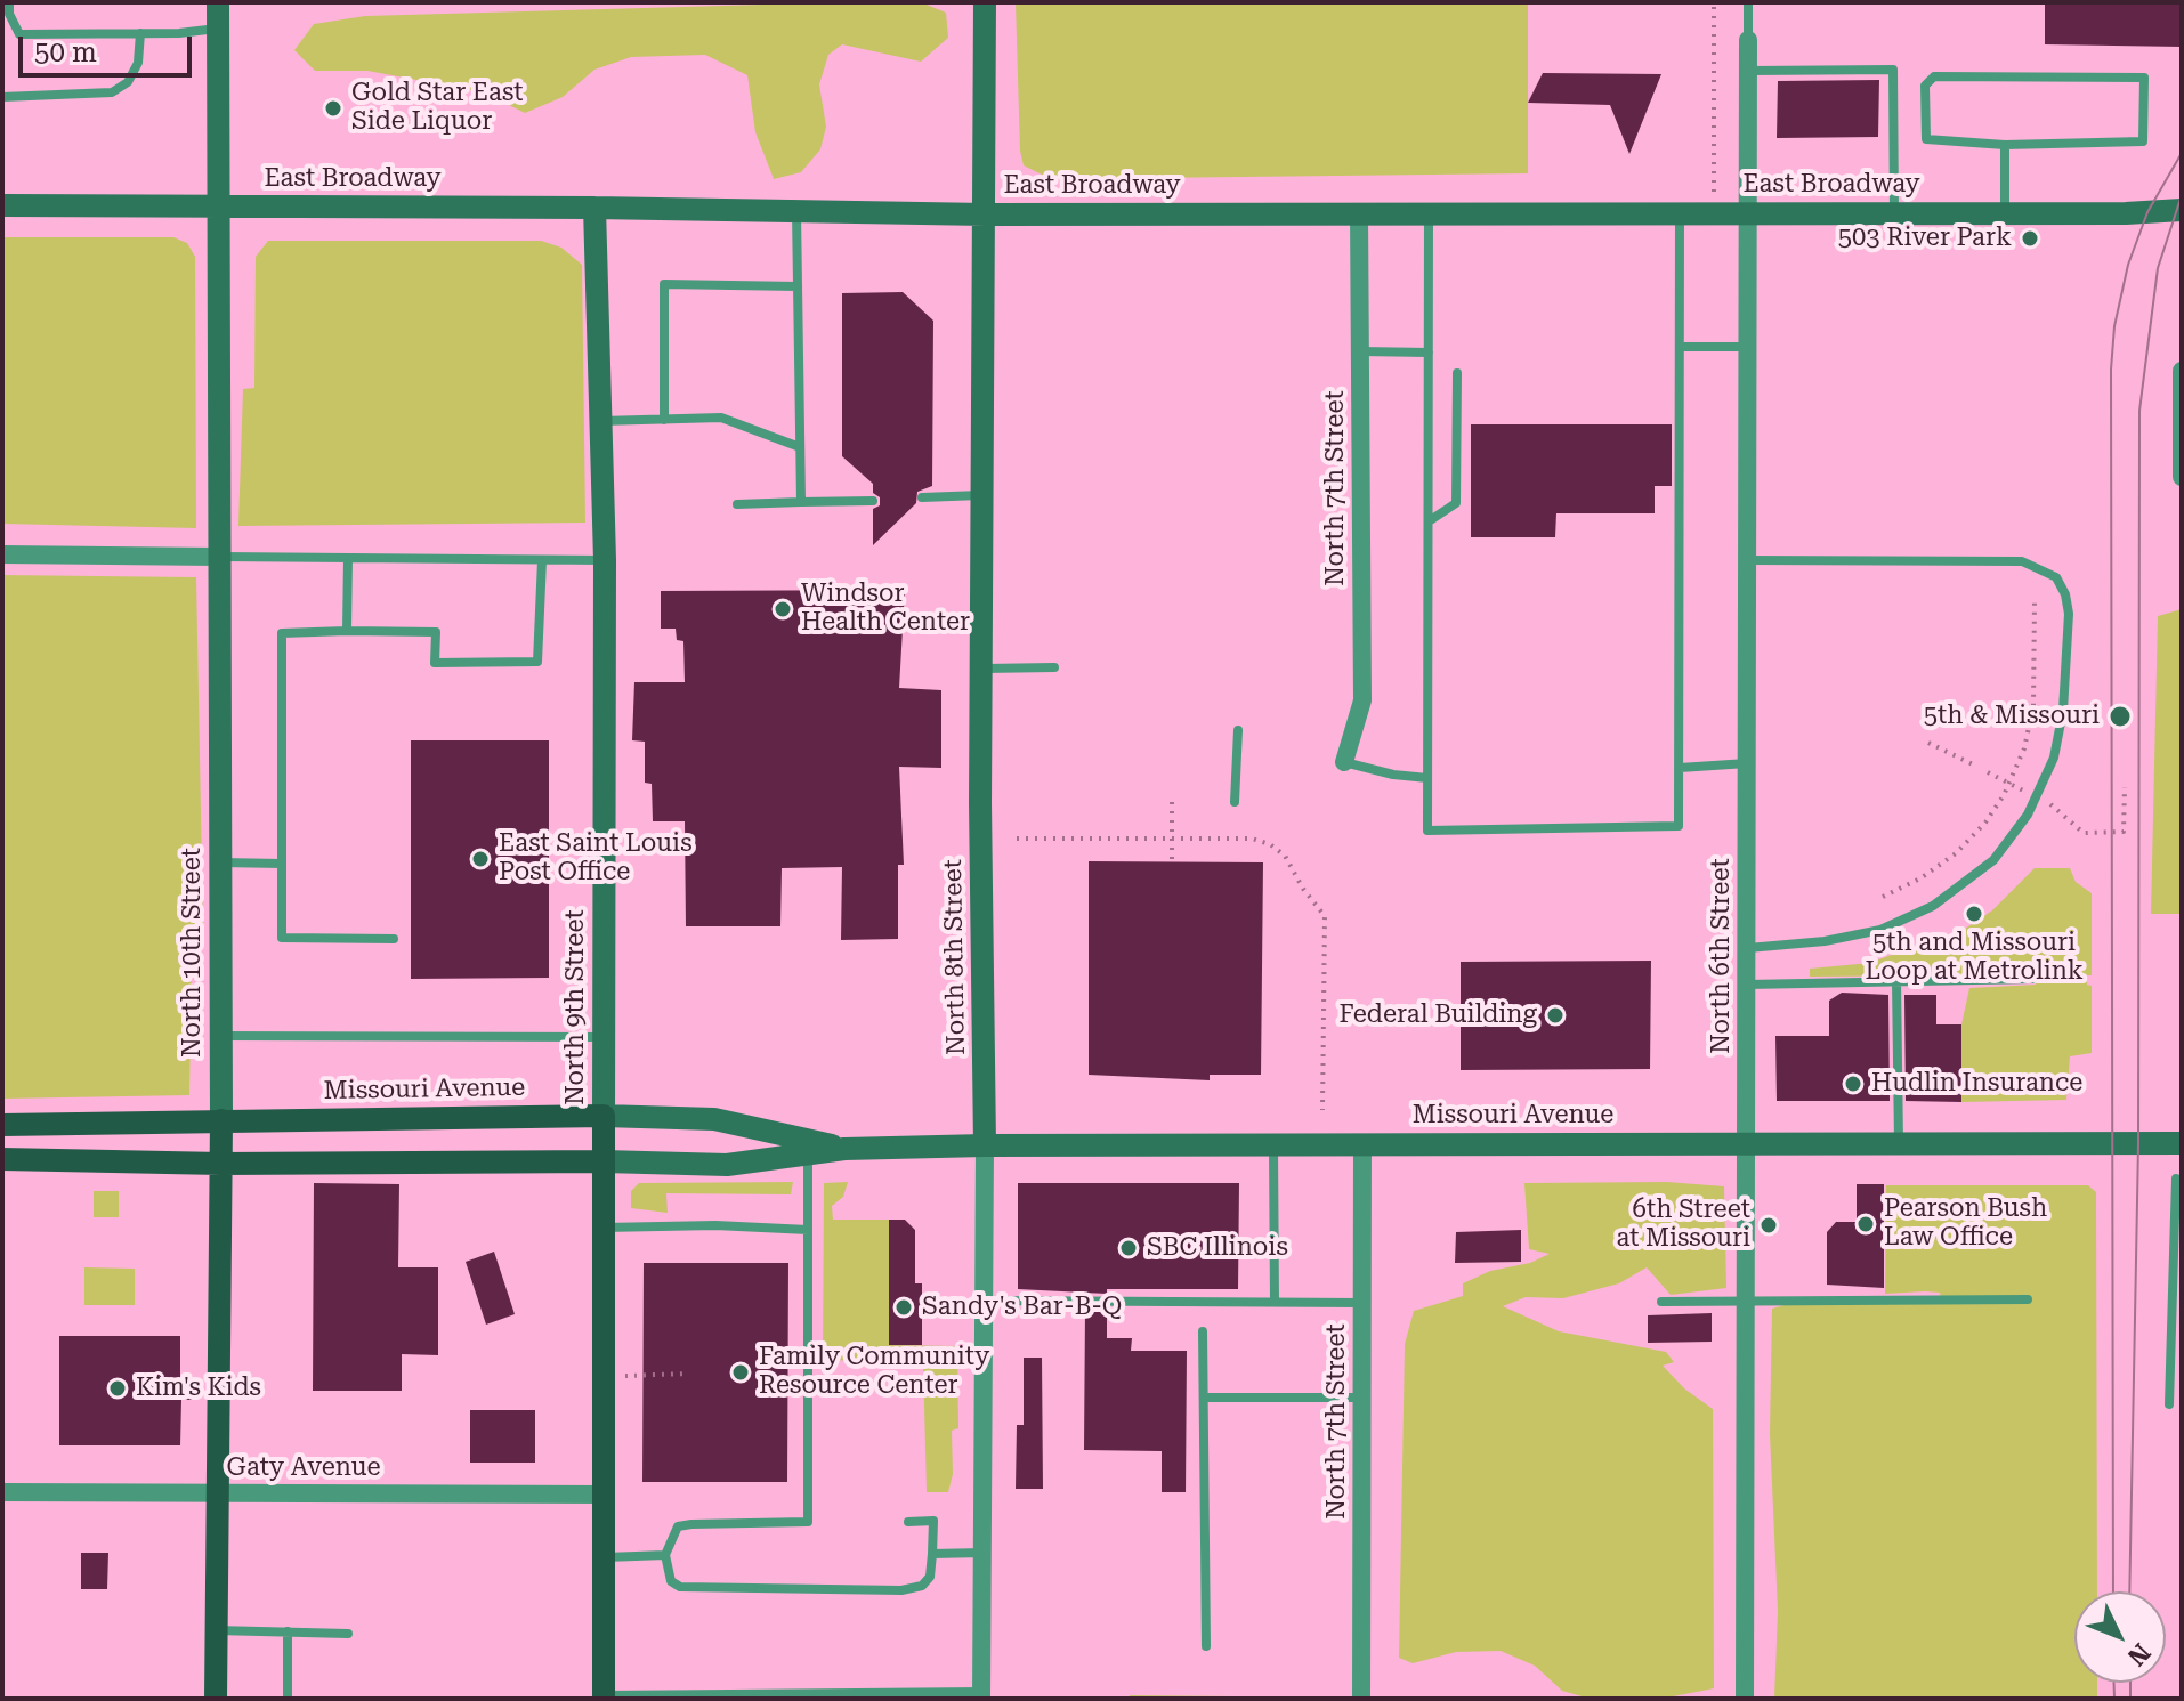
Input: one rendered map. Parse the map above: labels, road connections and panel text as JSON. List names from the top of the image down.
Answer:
{
  "streets": {
    "main road": [
      "East Broadway",
      "North 10th Street",
      "North 8th Street",
      "North 9th Street",
      "Missouri Avenue"
    ],
    "street": ["North 7th Street", "North 6th Street", "Gaty Avenue"]
  },
  "crossings": [
    ["East Broadway", "North 7th Street"],
    ["East Broadway", "North 10th Street"],
    ["East Broadway", "North 6th Street"],
    ["East Broadway", "North 8th Street"],
    ["East Broadway", "North 9th Street"],
    ["North 7th Street", "Missouri Avenue"],
    ["North 10th Street", "Missouri Avenue"],
    ["North 10th Street", "Gaty Avenue"],
    ["North 6th Street", "Missouri Avenue"],
    ["North 8th Street", "Missouri Avenue"],
    ["North 9th Street", "Missouri Avenue"],
    ["North 9th Street", "Gaty Avenue"]
  ],
  "places": [
    "Gold Star East Side Liquor",
    "503 River Park",
    "Windsor Health Center",
    "5th & Missouri",
    "East Saint Louis Post Office",
    "5th and Missouri Loop at Metrolink",
    "Federal Building",
    "Hudlin Insurance",
    "Pearson Bush Law Office",
    "6th Street at Missouri",
    "SBC Illinois",
    "Sandy's Bar-B-Q",
    "Family Community Resource Center",
    "Kim's Kids"
  ],
  "scale_bar": "50 m",
  "north": "bottom right"
}
